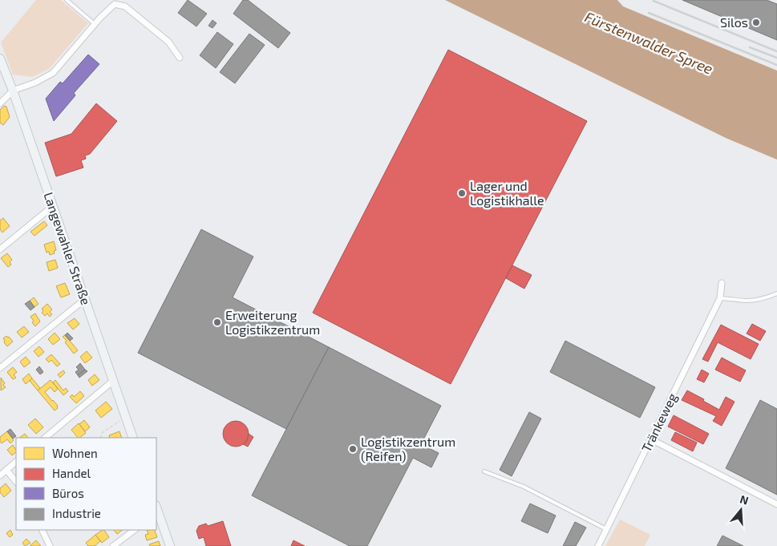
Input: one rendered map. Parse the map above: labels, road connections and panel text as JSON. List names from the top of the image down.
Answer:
{
  "streets": {
    "street": ["Langewahler Straße", "Tränkeweg"]
  },
  "water": ["Fürstenwalder Spree"],
  "places": [
    "Silos",
    "Lager und Logistikhalle",
    "Erweiterung Logistikzentrum",
    "Logistikzentrum (Reifen)"
  ],
  "legend": [
    "Wohnen",
    "Handel",
    "Büros",
    "Industrie"
  ],
  "north": "top"
}
